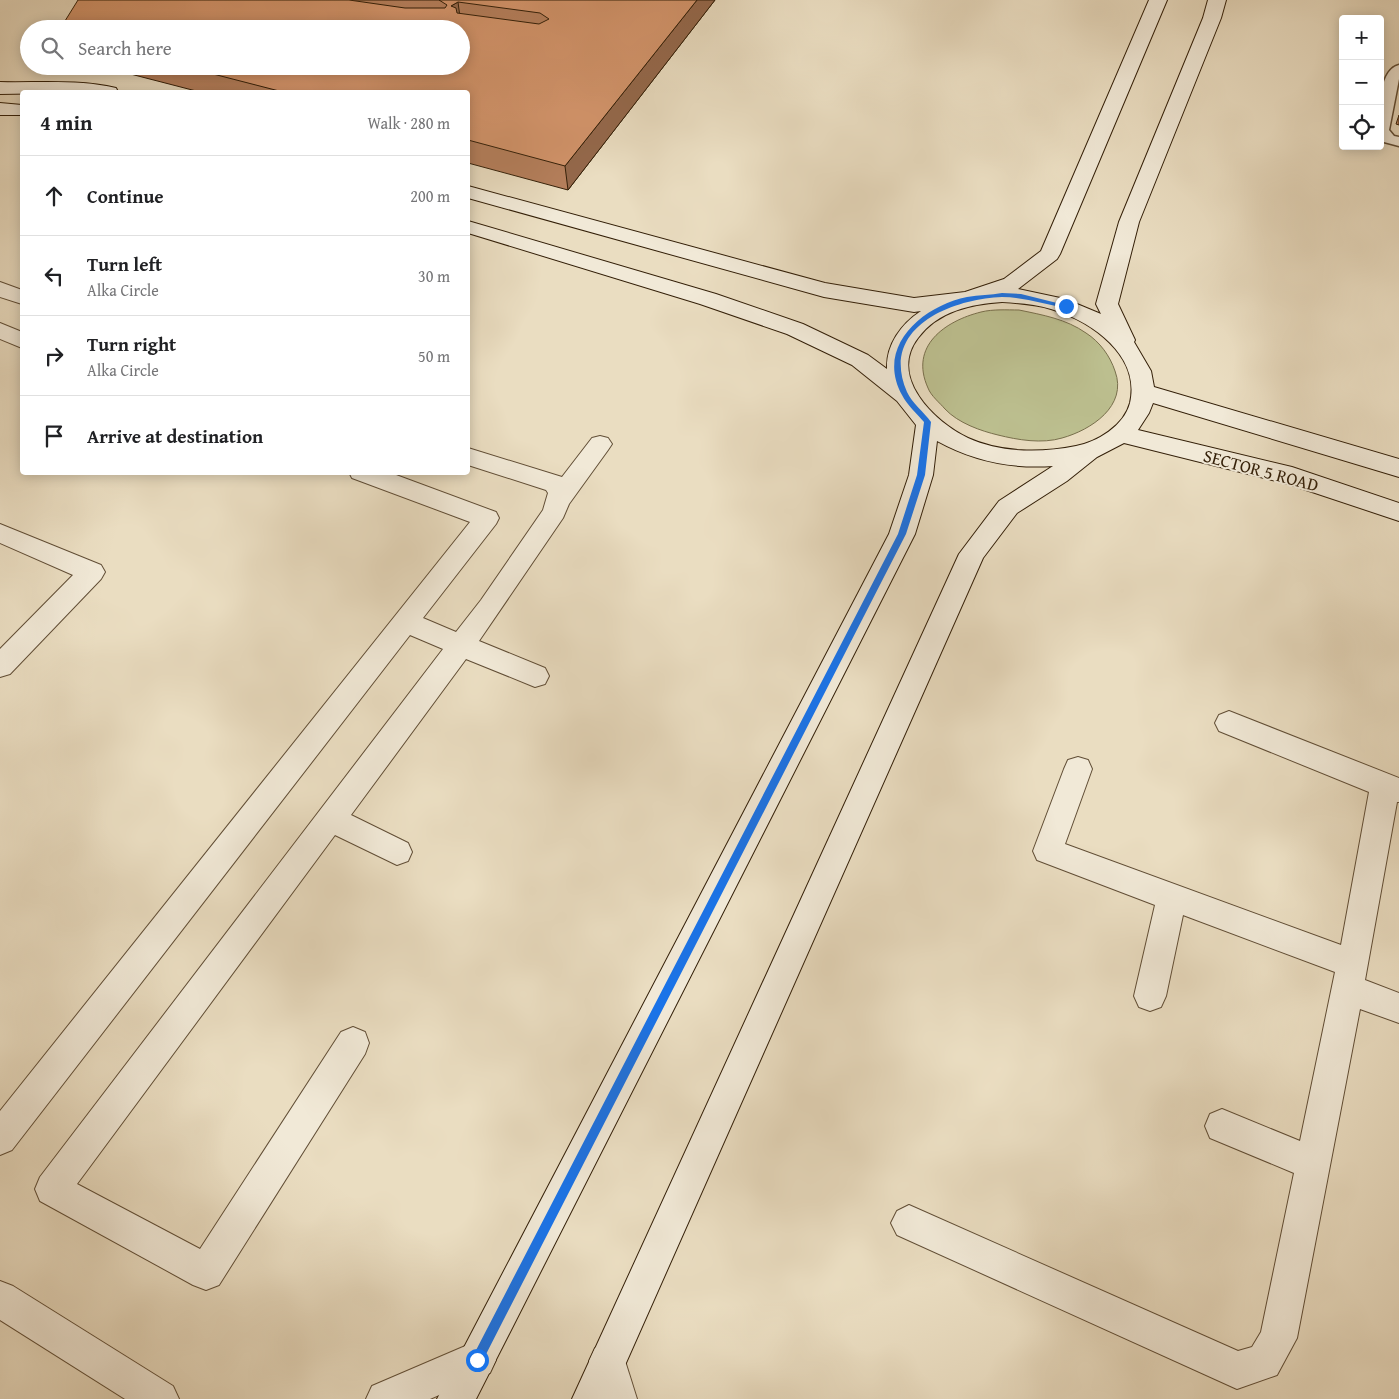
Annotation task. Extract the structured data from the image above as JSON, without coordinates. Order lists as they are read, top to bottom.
{
  "streets": {
    "street": ["SECTOR 5 ROAD"]
  },
  "page": {
    "map_buttons": ["+", "−"],
    "search": "Search here",
    "heading": ["4 min", "Walk · 280 m"],
    "list": [
      ["Continue", "200 m"],
      ["Turn left", "Alka Circle", "30 m"],
      ["Turn right", "Alka Circle", "50 m"],
      "Arrive at destination"
    ]
  }
}
